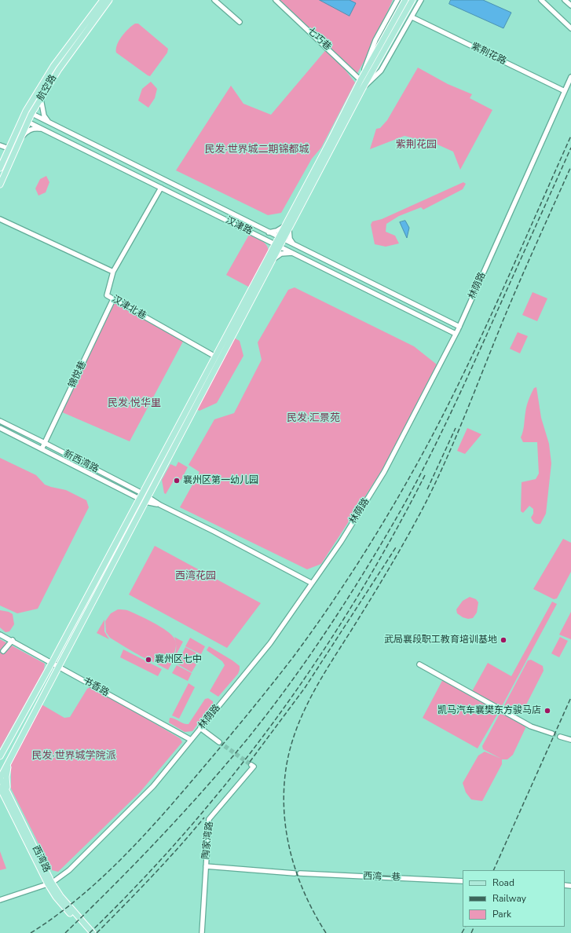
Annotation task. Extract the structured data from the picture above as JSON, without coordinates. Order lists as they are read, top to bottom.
{
  "streets": {
    "main road": ["航空路", "西湾路"],
    "street": [
      "七巧巷",
      "紫荆花路",
      "汉津路",
      "林荫路",
      "汉津北巷",
      "锦悦巷",
      "新西湾路",
      "书香路",
      "陶家湾路",
      "西湾一巷"
    ]
  },
  "crossings": [
    ["紫荆花路", "林荫路"],
    ["航空路", "汉津路"],
    ["汉津路", "林荫路"],
    ["林荫路", "新西湾路"],
    ["林荫路", "书香路"],
    ["林荫路", "西湾路"],
    ["汉津北巷", "锦悦巷"],
    ["锦悦巷", "新西湾路"]
  ],
  "districts": [
    "紫荆花园",
    "民发·世界城二期锦都城",
    "民发·悦华里",
    "民发·汇景苑",
    "西湾花园",
    "民发·世界城学院派"
  ],
  "places": [
    "襄州区第一幼儿园",
    "武局襄段职工教育培训基地",
    "襄州区七中",
    "凯马汽车襄樊东方骏马店"
  ],
  "legend": ["Road", "Railway", "Park"]
}
